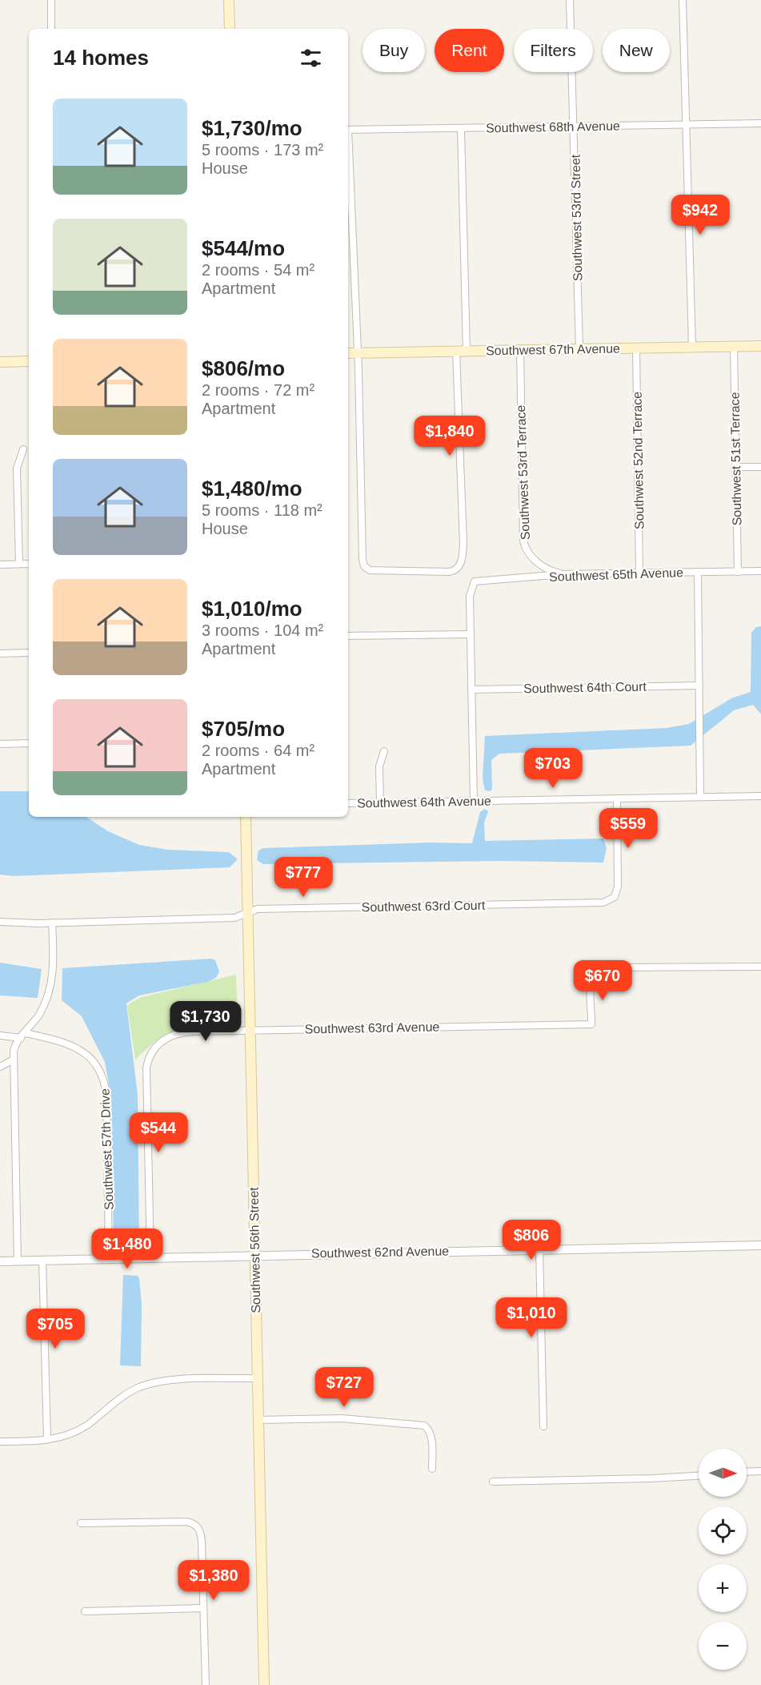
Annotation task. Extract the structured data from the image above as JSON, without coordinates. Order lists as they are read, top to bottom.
{
  "streets": {
    "main road": ["Southwest 67th Avenue", "Southwest 56th Street"],
    "street": [
      "Southwest 68th Avenue",
      "Southwest 53rd Street",
      "Southwest 51st Terrace",
      "Southwest 52nd Terrace",
      "Southwest 53rd Terrace",
      "Southwest 65th Avenue",
      "Southwest 64th Court",
      "Southwest 64th Avenue",
      "Southwest 63rd Court",
      "Southwest 63rd Avenue",
      "Southwest 57th Drive",
      "Southwest 62nd Avenue"
    ]
  },
  "crossings": [
    ["Southwest 68th Avenue", "Southwest 53rd Street"],
    ["Southwest 53rd Street", "Southwest 67th Avenue"],
    ["Southwest 67th Avenue", "Southwest 51st Terrace"],
    ["Southwest 67th Avenue", "Southwest 52nd Terrace"],
    ["Southwest 67th Avenue", "Southwest 53rd Terrace"],
    ["Southwest 51st Terrace", "Southwest 65th Avenue"],
    ["Southwest 52nd Terrace", "Southwest 65th Avenue"],
    ["Southwest 53rd Terrace", "Southwest 65th Avenue"],
    ["Southwest 64th Avenue", "Southwest 63rd Court"],
    ["Southwest 63rd Court", "Southwest 56th Street"],
    ["Southwest 63rd Avenue", "Southwest 56th Street"],
    ["Southwest 63rd Avenue", "Southwest 62nd Avenue"],
    ["Southwest 57th Drive", "Southwest 62nd Avenue"],
    ["Southwest 56th Street", "Southwest 62nd Avenue"]
  ],
  "north": "right",
  "page": {
    "chip": [
      "Buy",
      "Rent",
      "Filters",
      "New"
    ],
    "heading": "14 homes",
    "list": [
      {
        "name": "$1,730/mo",
        "note": "5 rooms · 173 m² · House"
      },
      {
        "name": "$544/mo",
        "note": "2 rooms · 54 m² · Apartment"
      },
      {
        "name": "$806/mo",
        "note": "2 rooms · 72 m² · Apartment"
      },
      {
        "name": "$1,480/mo",
        "note": "5 rooms · 118 m² · House"
      },
      {
        "name": "$1,010/mo",
        "note": "3 rooms · 104 m² · Apartment"
      },
      {
        "name": "$705/mo",
        "note": "2 rooms · 64 m² · Apartment"
      }
    ],
    "price": [
      "$942",
      "$1,840",
      "$703",
      "$559",
      "$777",
      "$670",
      "$1,730",
      "$544",
      "$806",
      "$1,480",
      "$1,010",
      "$705",
      "$727",
      "$1,380"
    ],
    "map_buttons": ["+", "−"]
  }
}
